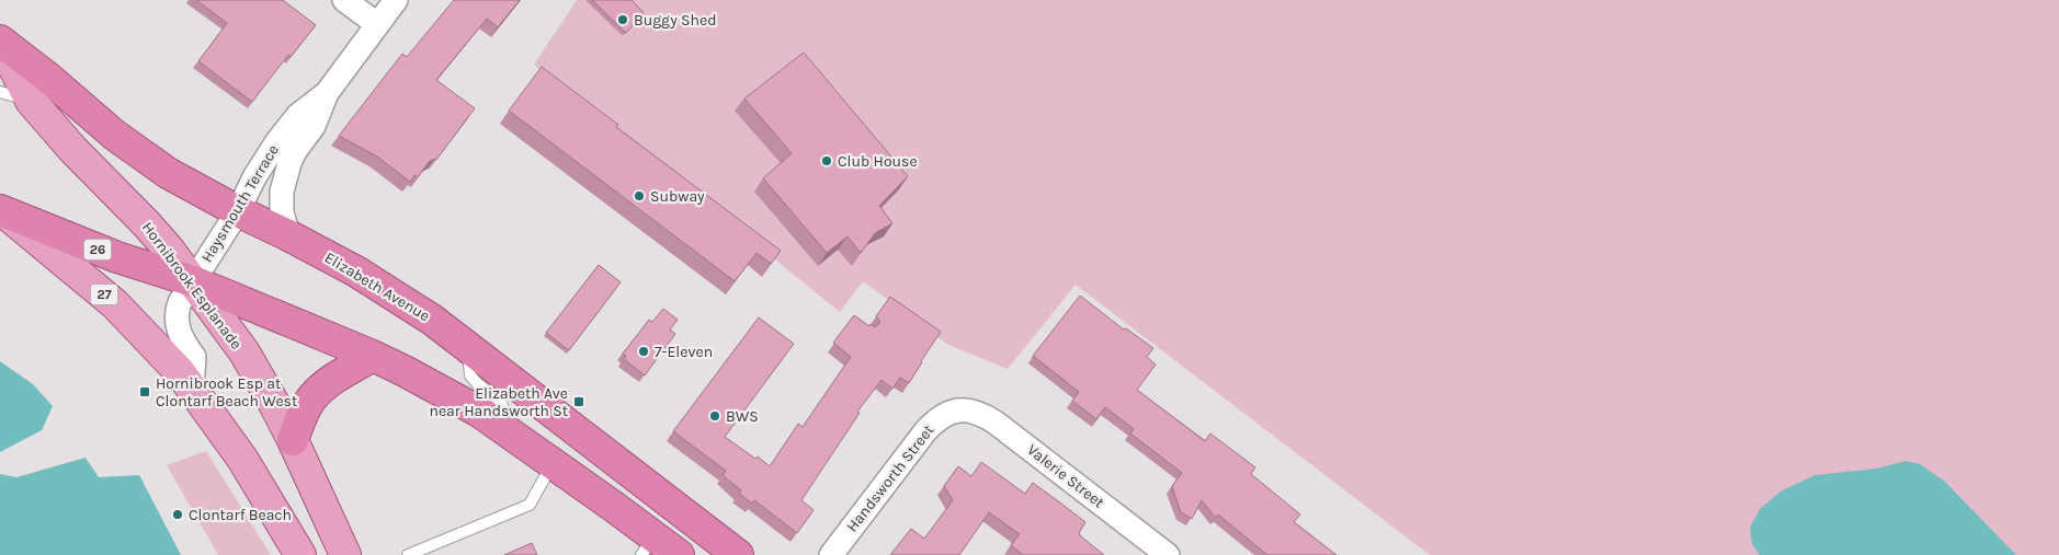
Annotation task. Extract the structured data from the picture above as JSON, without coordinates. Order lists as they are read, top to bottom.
{
  "streets": {
    "highway": ["26", "Elizabeth Avenue"],
    "main road": ["Hornibrook Esplanade", "27"],
    "street": ["Haysmouth Terrace", "Valerie Street", "Handsworth Street"]
  },
  "crossings": [
    ["Haysmouth Terrace", "26"],
    ["Haysmouth Terrace", "Hornibrook Esplanade"],
    ["Haysmouth Terrace", "Elizabeth Avenue"],
    ["Haysmouth Terrace", "27"],
    ["26", "Hornibrook Esplanade"],
    ["26", "27"],
    ["Hornibrook Esplanade", "Elizabeth Avenue"],
    ["Valerie Street", "Handsworth Street"]
  ],
  "places": {
    "other": [
      "Buggy Shed",
      "Club House",
      "Subway",
      "7-Eleven",
      "BWS",
      "Clontarf Beach"
    ],
    "transit": ["Hornibrook Esp at Clontarf Beach West", "Elizabeth Ave near Handsworth St"]
  }
}
